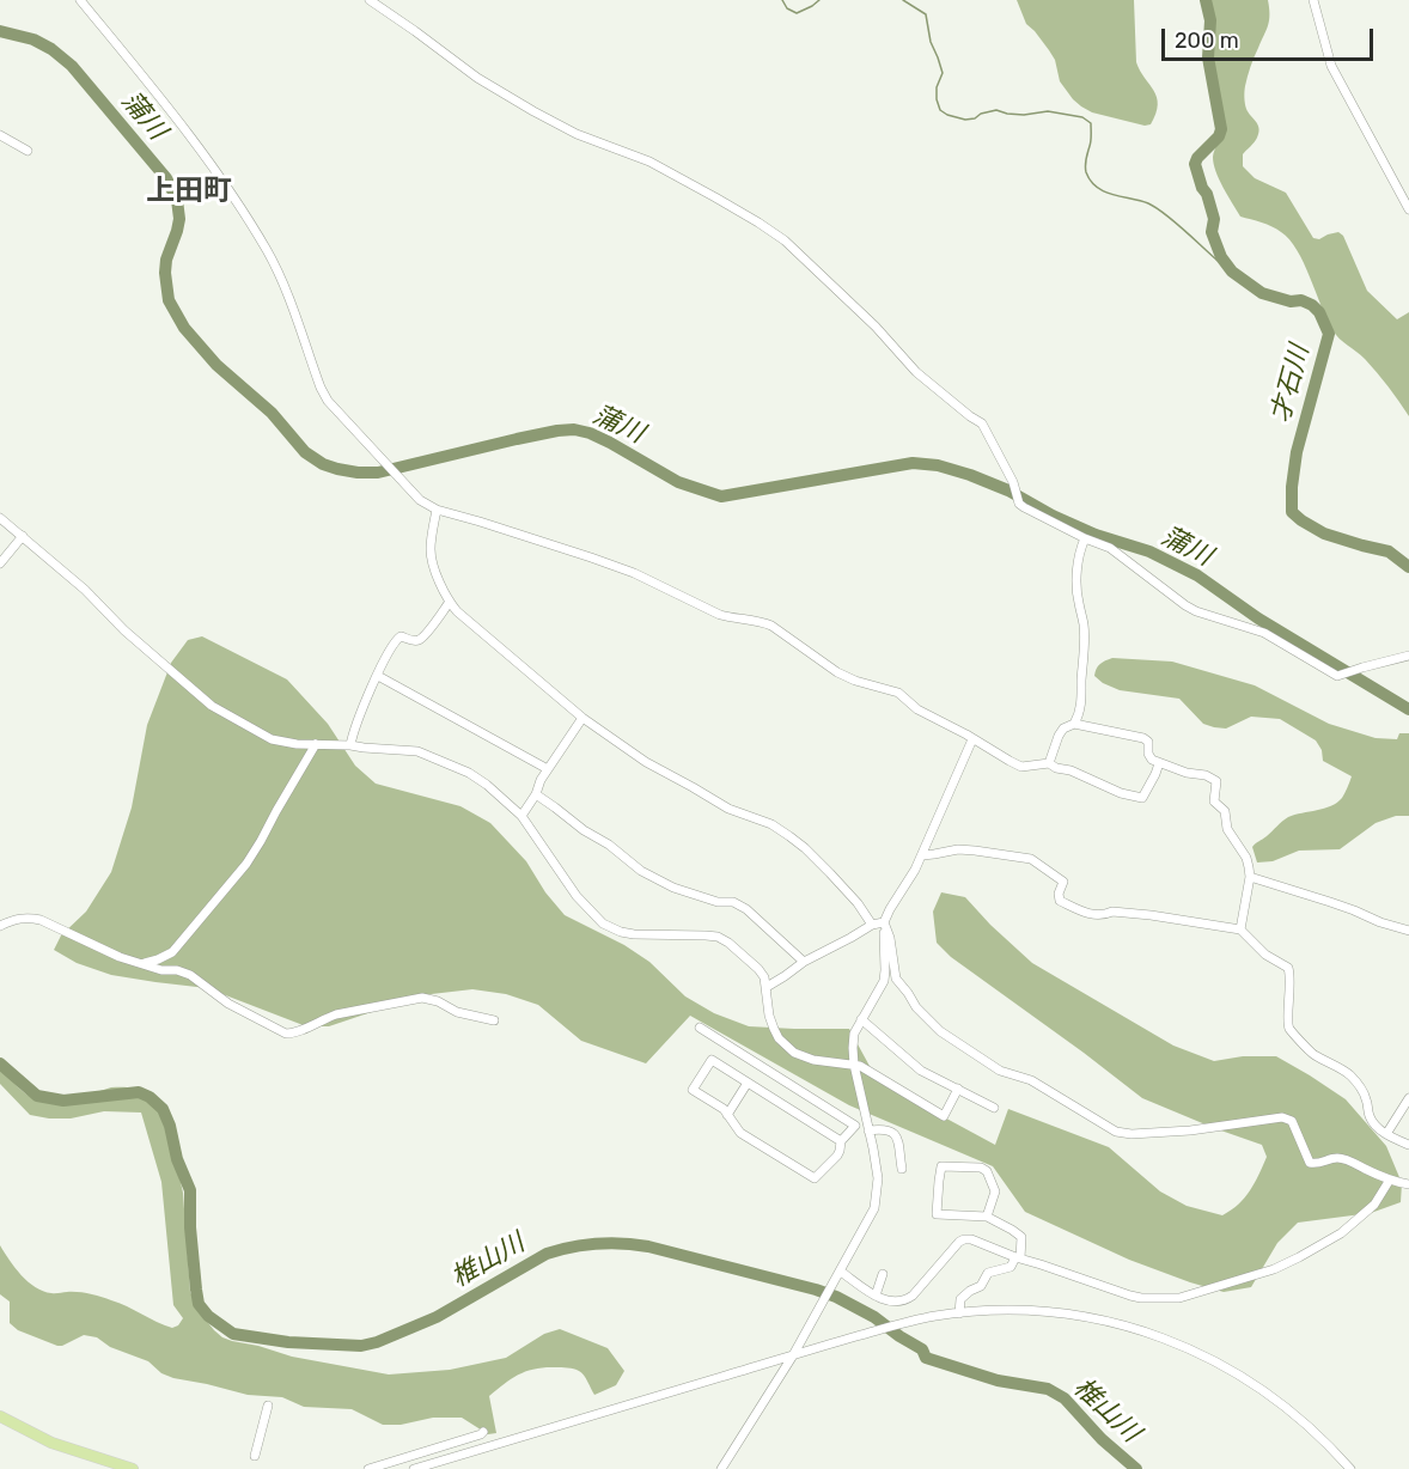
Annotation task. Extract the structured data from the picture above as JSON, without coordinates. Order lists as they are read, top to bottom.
{
  "districts": ["上田町"],
  "water": ["蒲川", "才石川", "椎山川"],
  "scale_bar": "200 m"
}
